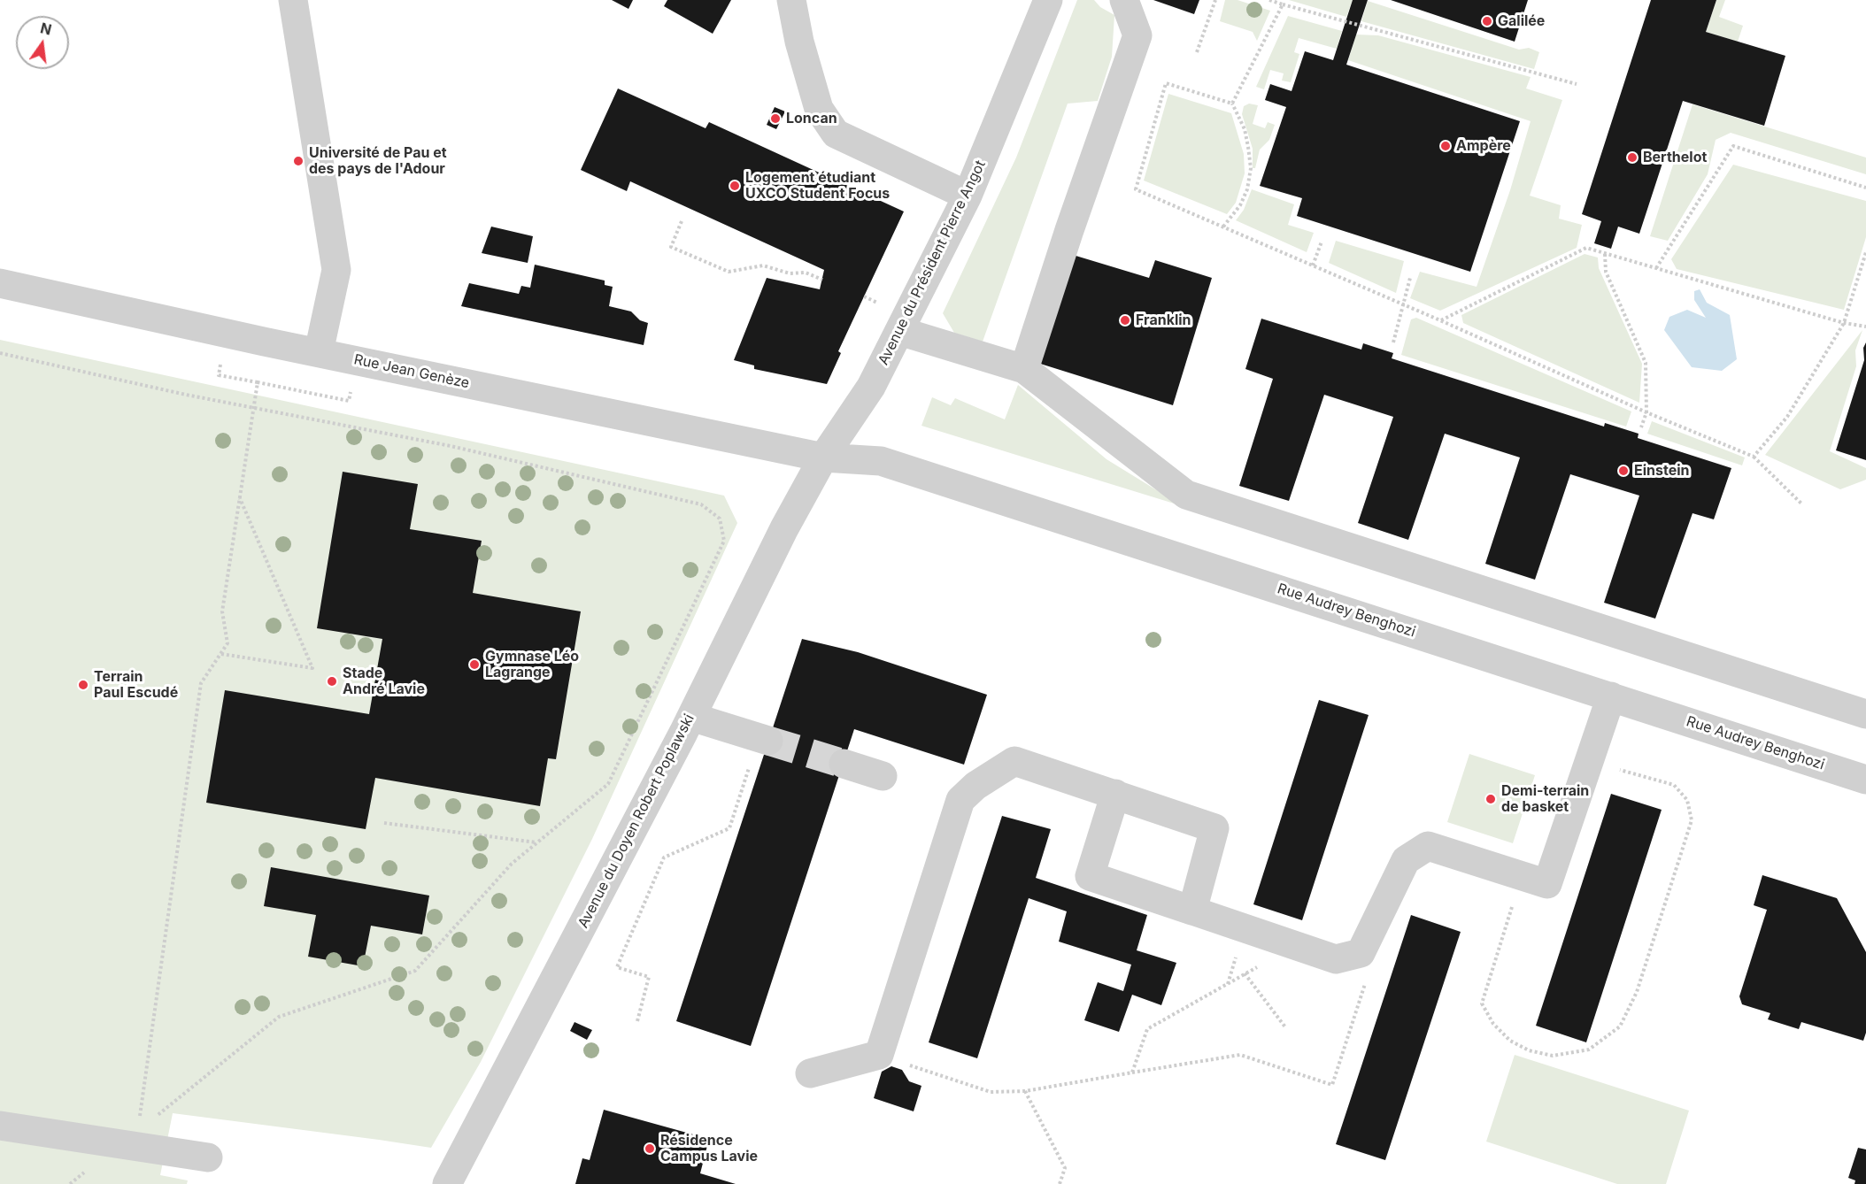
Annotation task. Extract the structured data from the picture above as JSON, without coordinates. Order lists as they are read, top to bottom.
{
  "streets": {
    "street": [
      "Avenue du Président Pierre Angot",
      "Rue Jean Genèze",
      "Rue Audrey Benghozi",
      "Avenue du Doyen Robert Poplawski"
    ]
  },
  "crossings": [
    ["Avenue du Président Pierre Angot", "Rue Jean Genèze"],
    ["Avenue du Président Pierre Angot", "Rue Audrey Benghozi"],
    ["Avenue du Président Pierre Angot", "Avenue du Doyen Robert Poplawski"],
    ["Rue Jean Genèze", "Rue Audrey Benghozi"],
    ["Rue Jean Genèze", "Avenue du Doyen Robert Poplawski"],
    ["Rue Audrey Benghozi", "Avenue du Doyen Robert Poplawski"]
  ],
  "places": [
    "Galilée",
    "Loncan",
    "Ampère",
    "Berthelot",
    "Université de Pau et des pays de l'Adour",
    "Logement étudiant UXCO Student Focus",
    "Franklin",
    "Einstein",
    "Gymnase Léo Lagrange",
    "Stade André Lavie",
    "Terrain Paul Escudé",
    "Demi-terrain de basket",
    "Résidence Campus Lavie"
  ],
  "north": "top"
}
